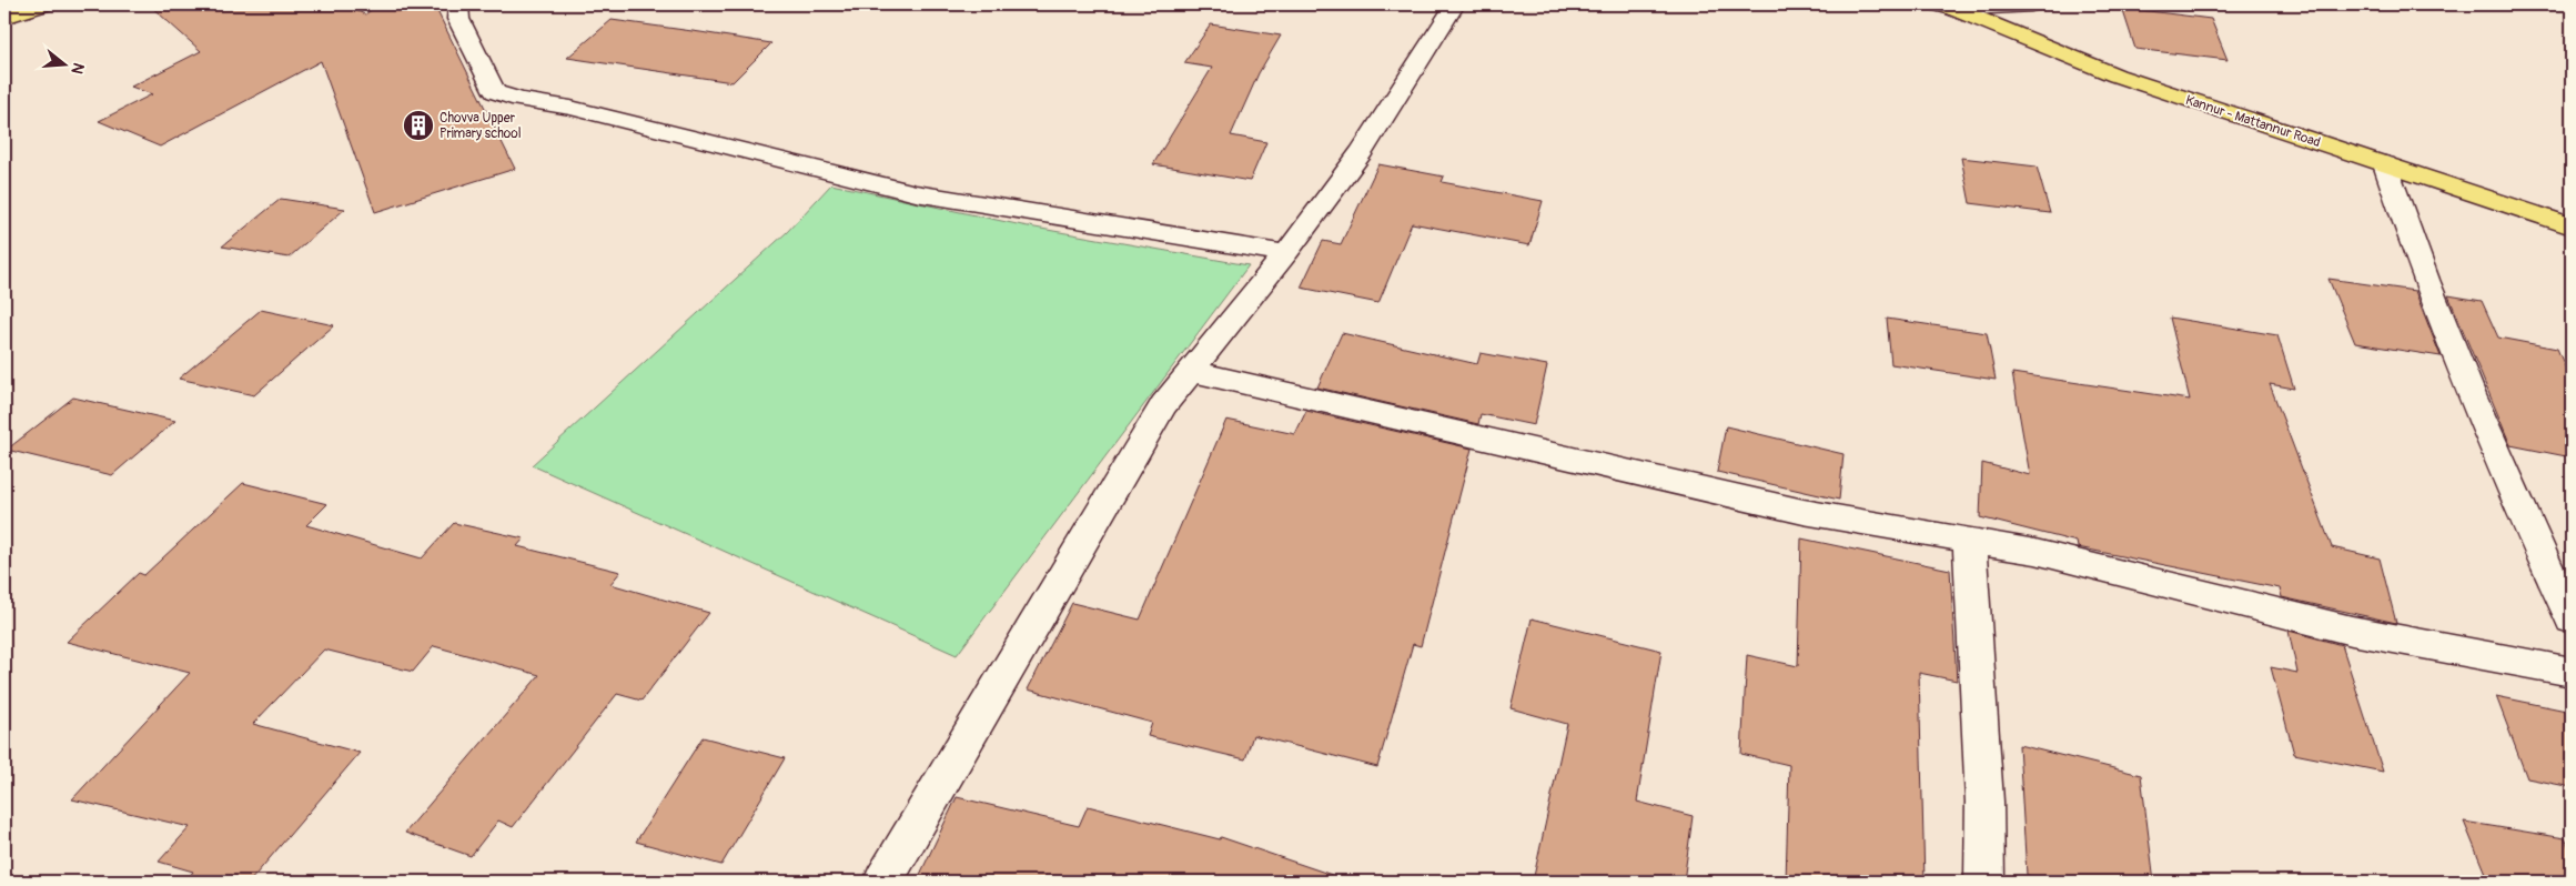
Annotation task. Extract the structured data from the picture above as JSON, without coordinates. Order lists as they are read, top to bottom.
{
  "streets": {
    "main road": ["Kannur - Mattannur Road"]
  },
  "places": {
    "building": ["Chovva Upper Primary school"]
  },
  "north": "right"
}
